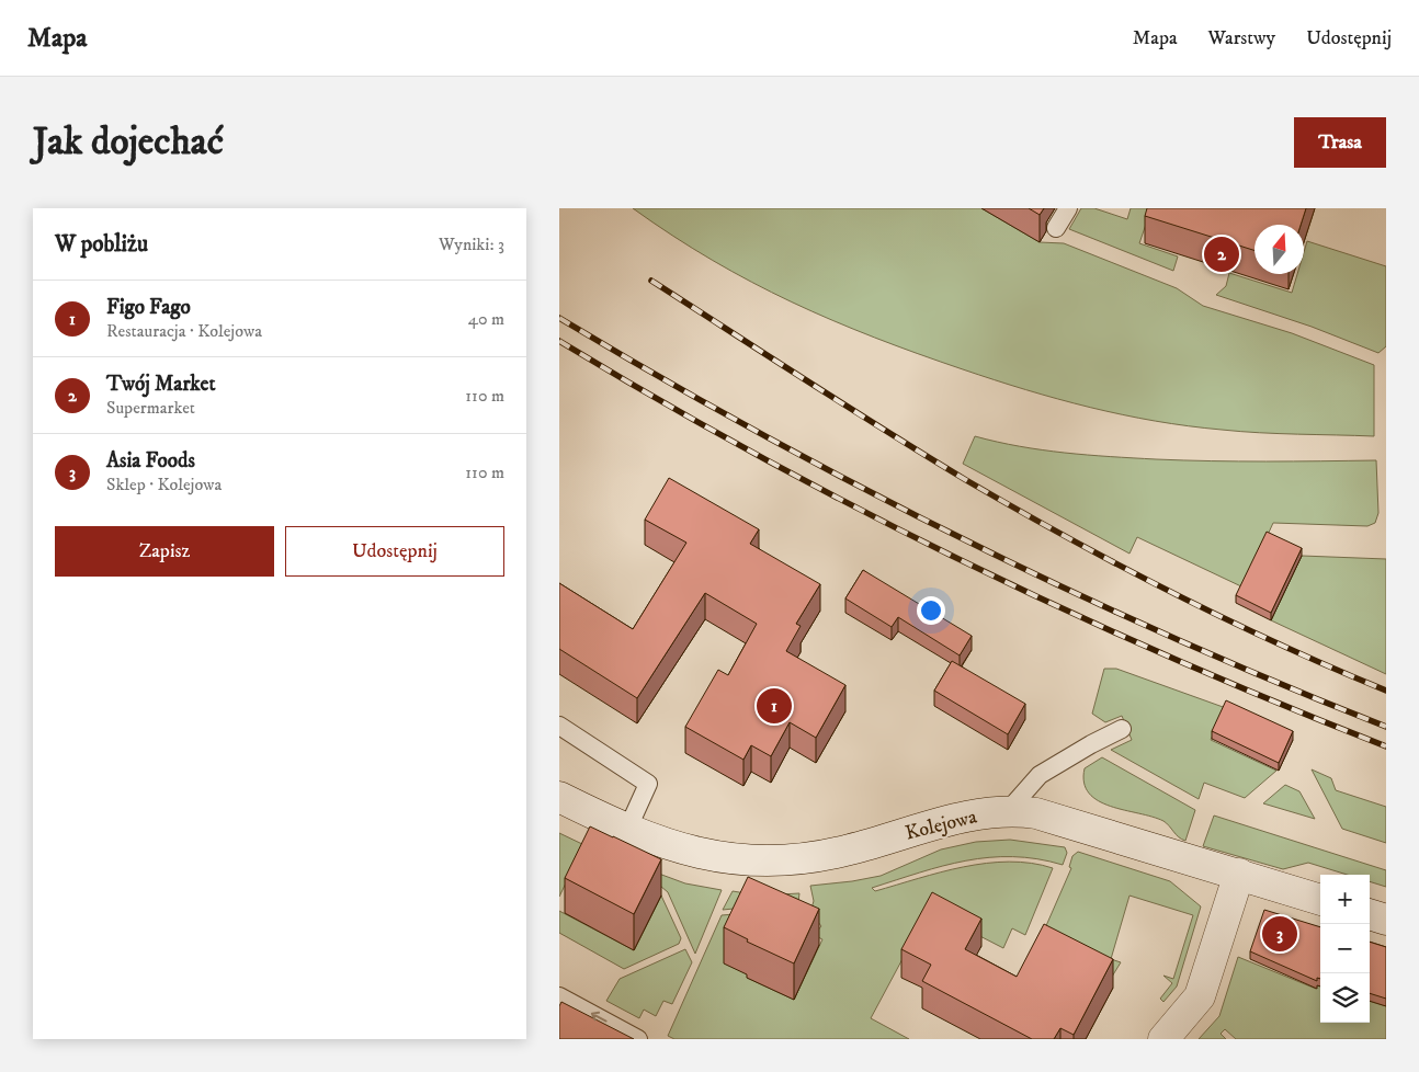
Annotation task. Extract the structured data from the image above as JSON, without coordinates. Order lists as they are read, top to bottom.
{
  "streets": {
    "street": ["Kolejowa"]
  },
  "north": "top",
  "page": {
    "header": "Mapa",
    "nav": ["Mapa", "Warstwy", "Udostępnij"],
    "buttons": [
      "Trasa",
      ["Zapisz", "Udostępnij"]
    ],
    "title": "Jak dojechać",
    "heading": ["W pobliżu", "Wyniki: 3"],
    "pins": ["2", "1", "3"],
    "list": [
      {
        "mark": "1",
        "name": "Figo Fago",
        "note": "Restauracja · Kolejowa",
        "value": "40 m"
      },
      {
        "mark": "2",
        "name": "Twój Market",
        "note": "Supermarket",
        "value": "110 m"
      },
      {
        "mark": "3",
        "name": "Asia Foods",
        "note": "Sklep · Kolejowa",
        "value": "110 m"
      }
    ],
    "map_buttons": ["+", "−"]
  }
}
